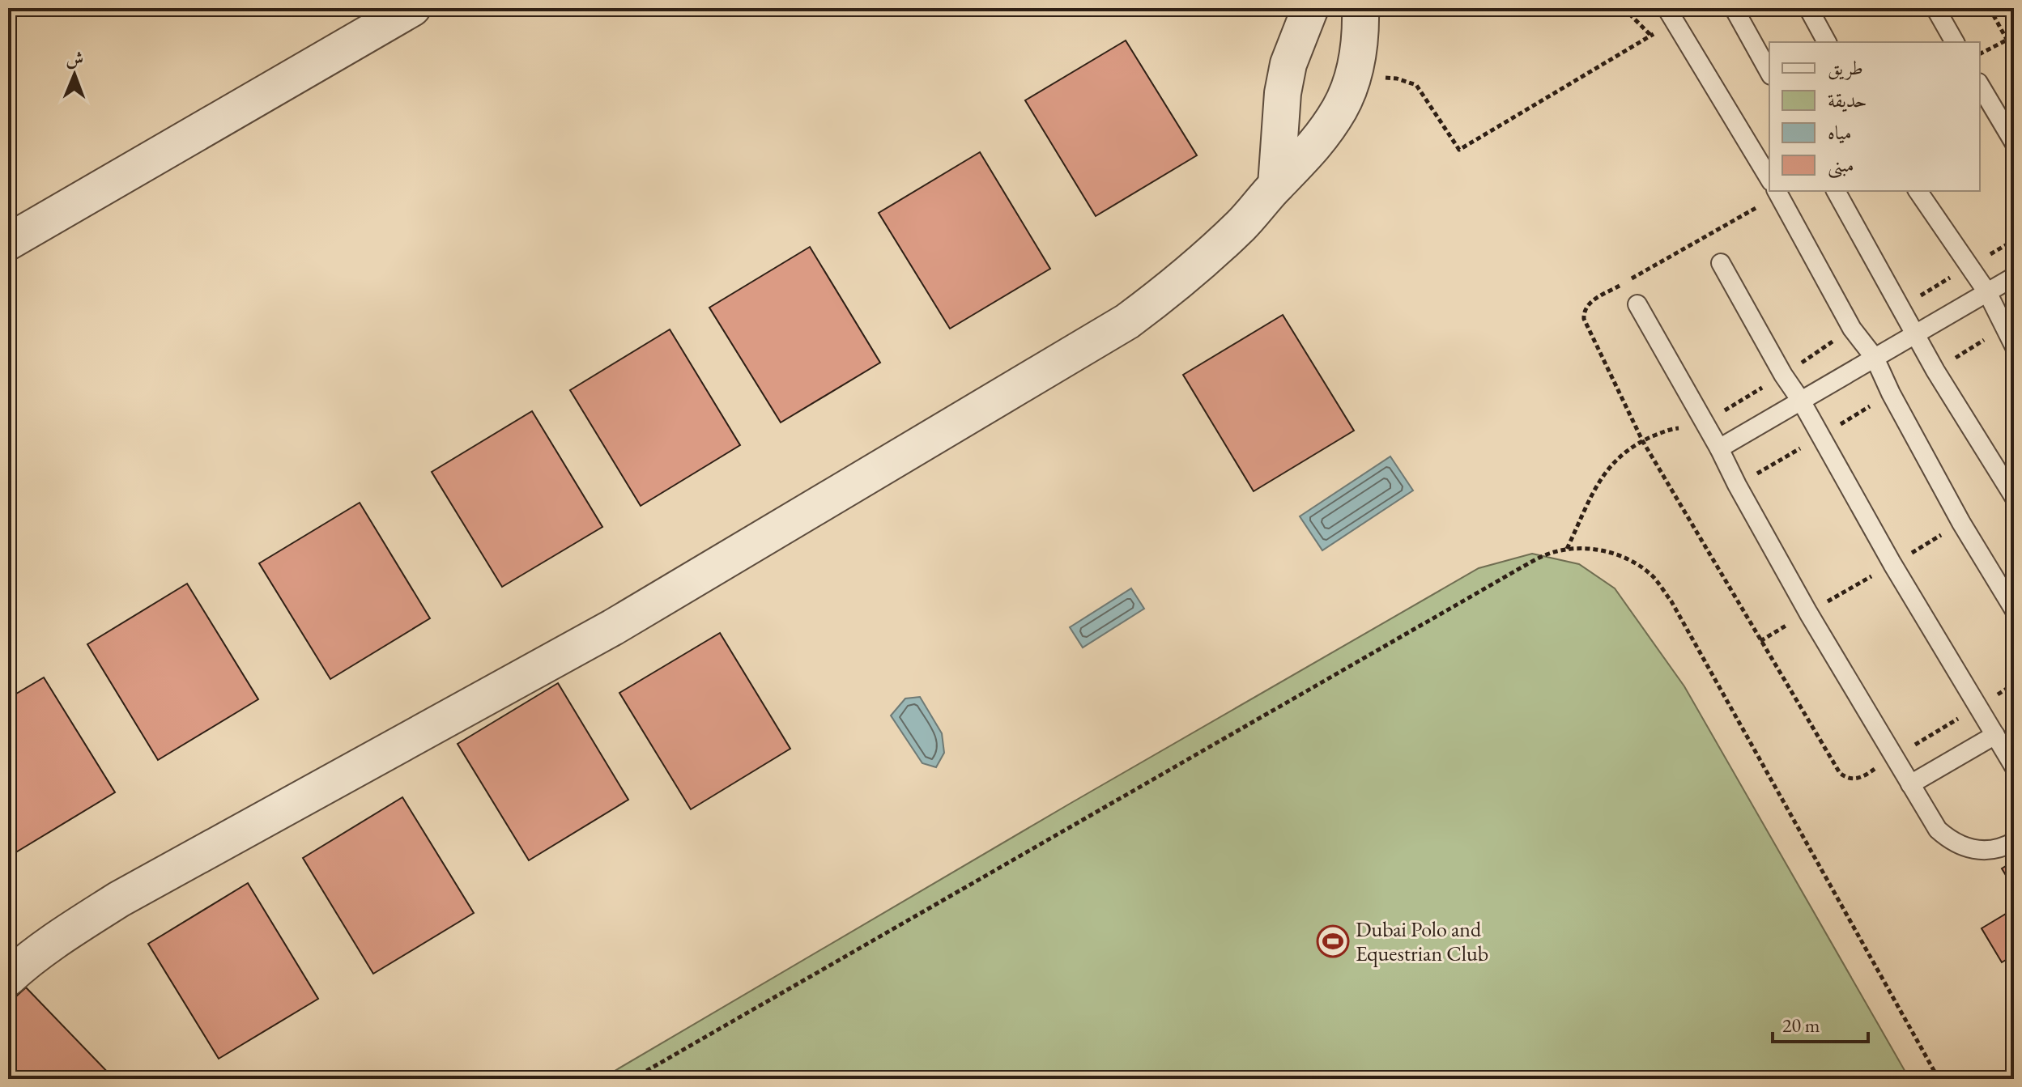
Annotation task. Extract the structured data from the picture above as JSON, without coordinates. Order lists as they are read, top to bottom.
{
  "places": {
    "sports": ["Dubai Polo and Equestrian Club"]
  },
  "legend": [
    "طريق",
    "حديقة",
    "مياه",
    "مبنى"
  ],
  "scale_bar": "20 m",
  "north": "top"
}
